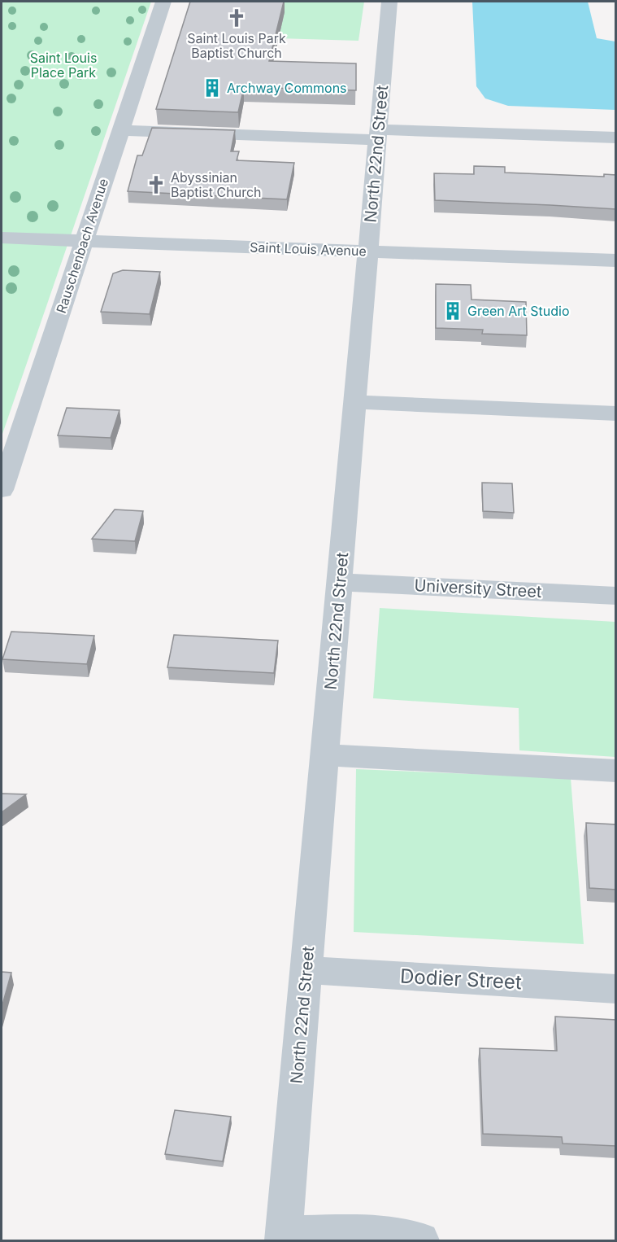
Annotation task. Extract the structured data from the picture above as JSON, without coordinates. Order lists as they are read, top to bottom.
{
  "streets": {
    "street": [
      "North 22nd Street",
      "Rauschenbach Avenue",
      "Saint Louis Avenue",
      "University Street",
      "Dodier Street"
    ]
  },
  "crossings": [
    ["North 22nd Street", "Saint Louis Avenue"],
    ["North 22nd Street", "University Street"],
    ["North 22nd Street", "Dodier Street"],
    ["Rauschenbach Avenue", "Saint Louis Avenue"]
  ],
  "parks": ["Saint Louis Place Park"],
  "places": {
    "church": ["Saint Louis Park Baptist Church", "Abyssinian Baptist Church"],
    "building": ["Archway Commons", "Green Art Studio"]
  }
}
